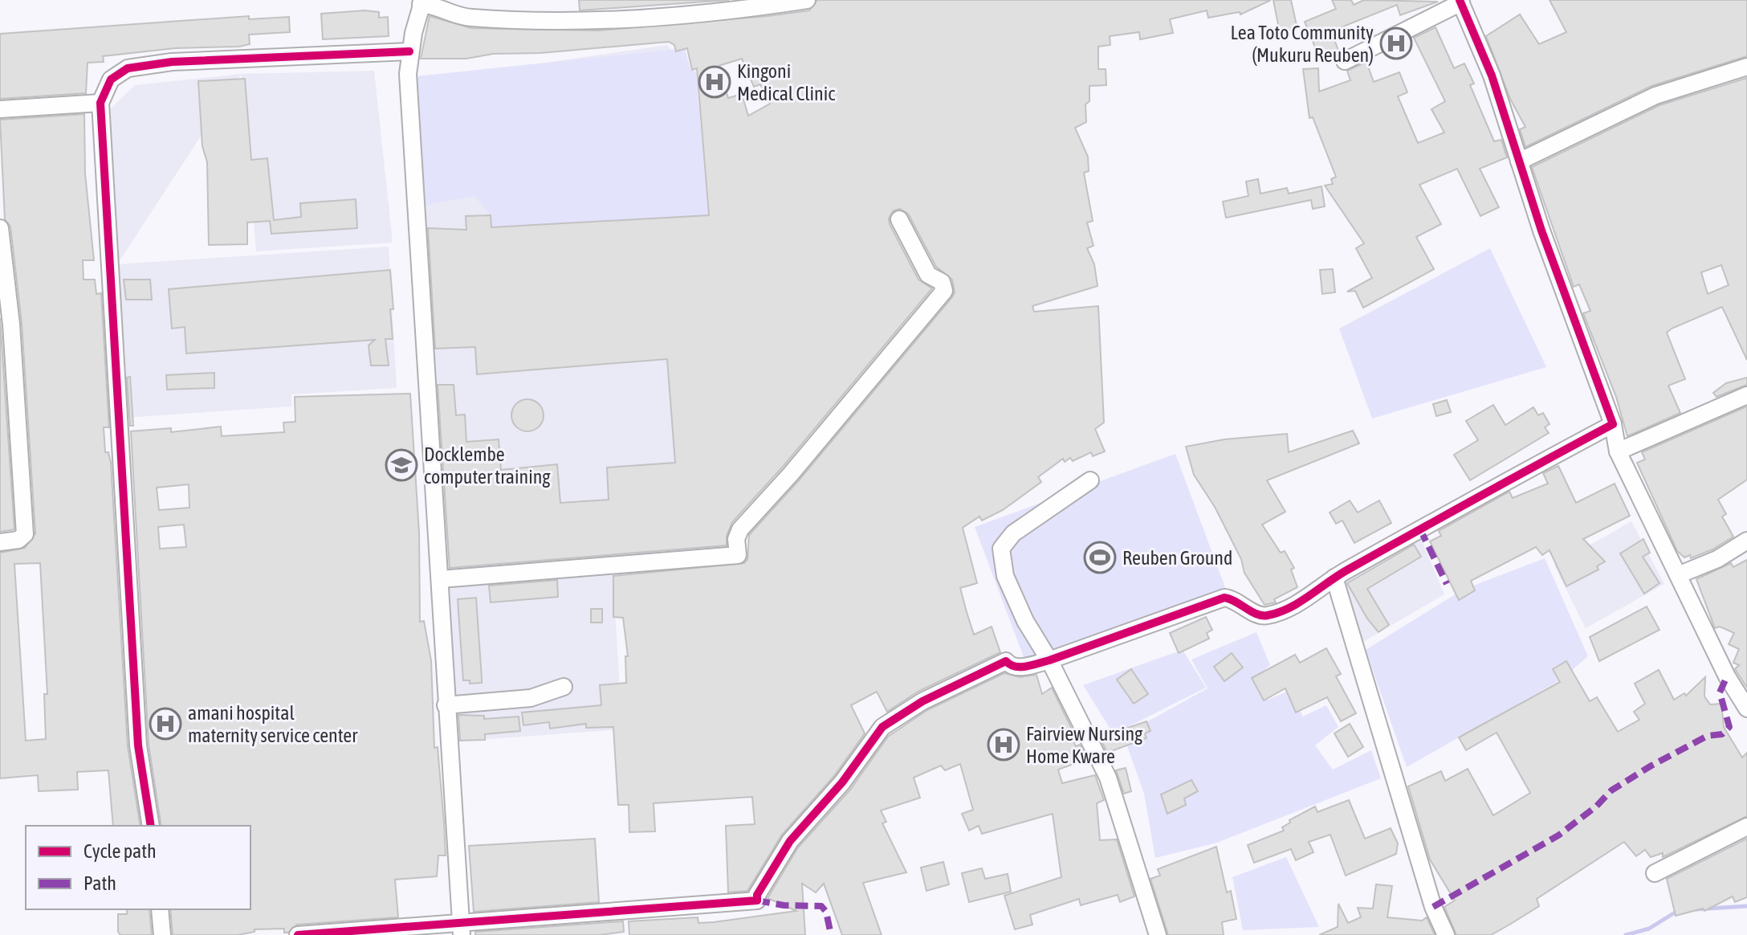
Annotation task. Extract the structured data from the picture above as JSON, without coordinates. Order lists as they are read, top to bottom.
{
  "places": {
    "hospital": [
      "Lea Toto Community (Mukuru Reuben)",
      "Kingoni Medical Clinic",
      "amani hospital maternity service center",
      "Fairview Nursing Home Kware"
    ],
    "school or university": ["Docklembe computer training"],
    "sports": ["Reuben Ground"]
  },
  "legend": ["Cycle path", "Path"]
}
